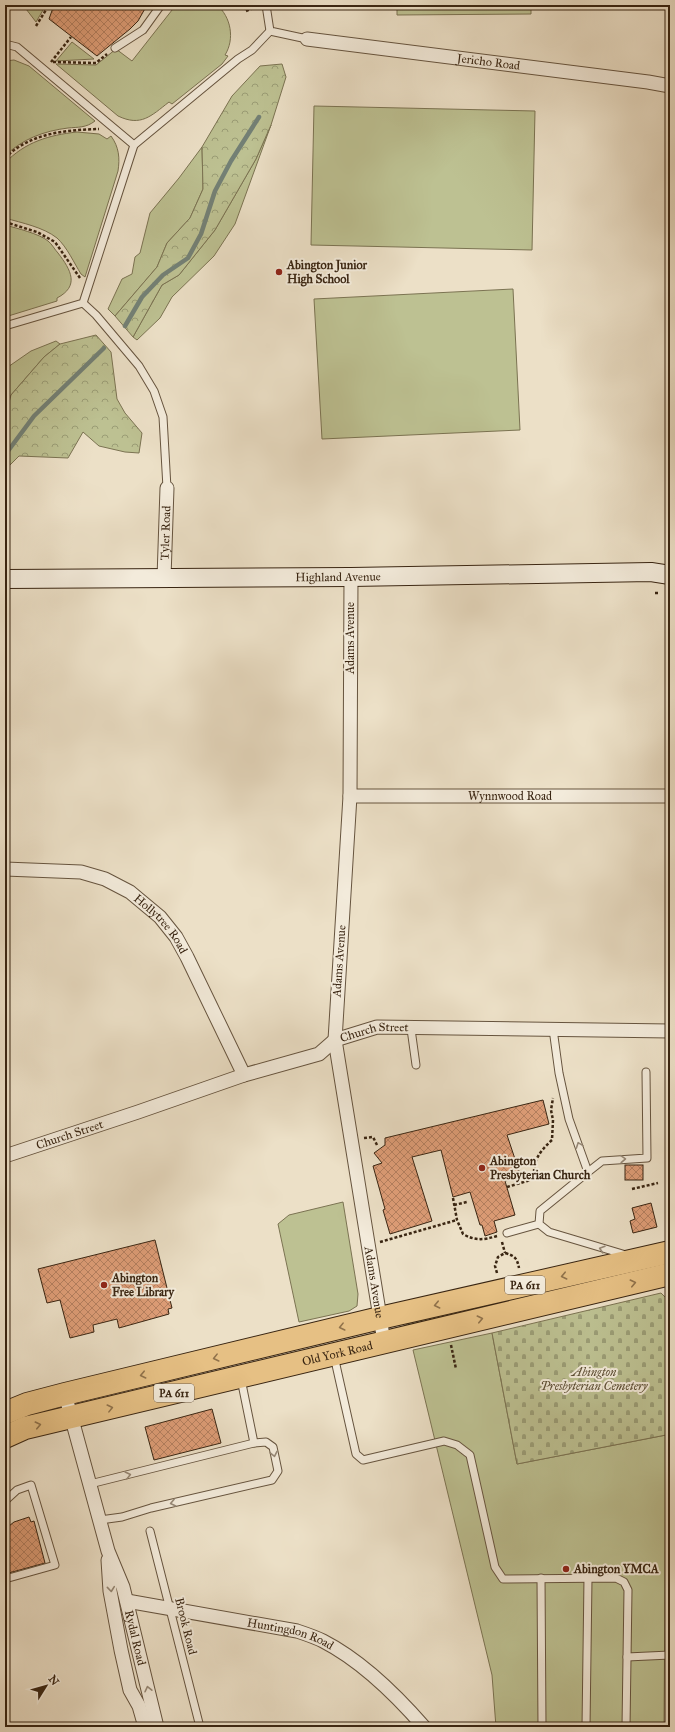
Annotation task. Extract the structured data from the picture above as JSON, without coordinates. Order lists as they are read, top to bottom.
{
  "streets": {
    "highway": ["PA 611", "Old York Road"],
    "street": [
      "Jericho Road",
      "Tyler Road",
      "Highland Avenue",
      "Adams Avenue",
      "Wynnwood Road",
      "Hollytree Road",
      "Church Street",
      "Huntingdon Road",
      "Rydal Road"
    ],
    "lane": ["Brook Road"]
  },
  "crossings": [
    ["Tyler Road", "Highland Avenue"],
    ["Highland Avenue", "Adams Avenue"],
    ["Adams Avenue", "Wynnwood Road"],
    ["Adams Avenue", "Church Street"],
    ["Adams Avenue", "Old York Road"],
    ["Hollytree Road", "Church Street"],
    ["Old York Road", "Rydal Road"],
    ["Brook Road", "Huntingdon Road"],
    ["Huntingdon Road", "Rydal Road"]
  ],
  "parks": ["Abington Presbyterian Cemetery"],
  "places": [
    "Abington Junior High School",
    "Abington Presbyterian Church",
    "Abington Free Library",
    "Abington YMCA"
  ],
  "north": "top right"
}
